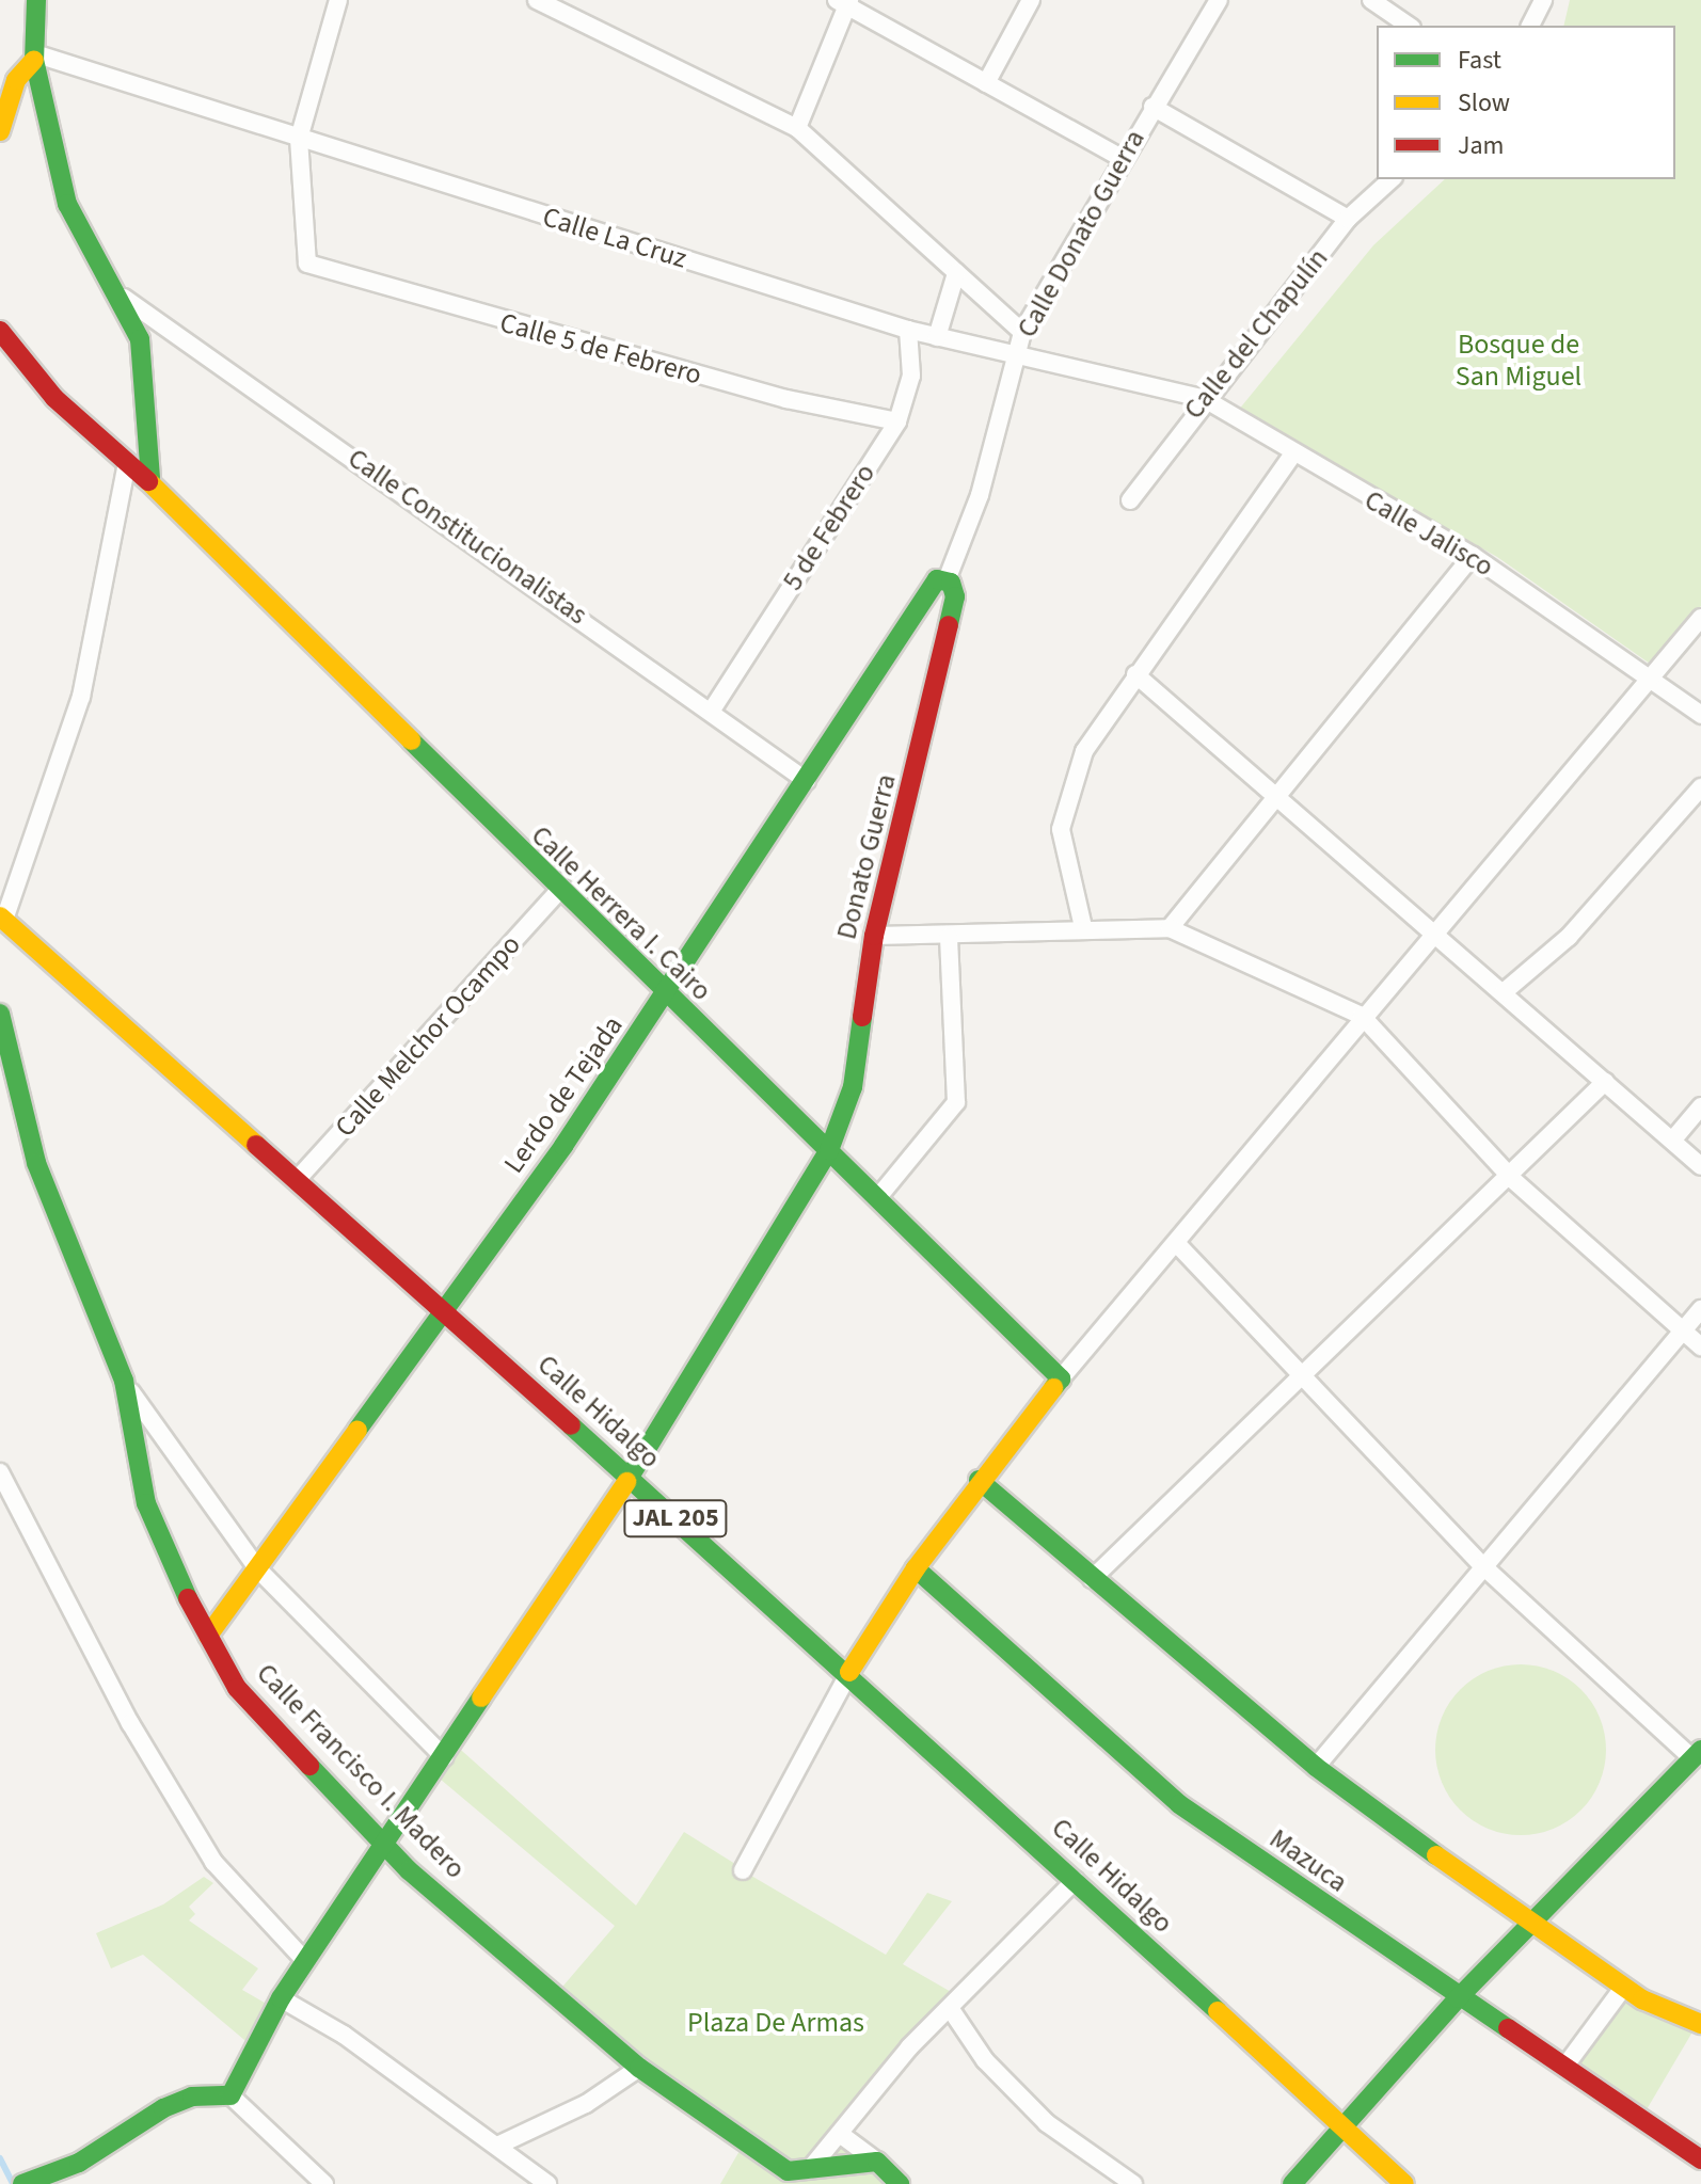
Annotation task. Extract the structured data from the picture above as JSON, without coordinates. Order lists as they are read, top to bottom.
{
  "streets": {
    "main road": [
      "Donato Guerra",
      "Calle Herrera I. Cairo",
      "Lerdo de Tejada",
      "Calle Hidalgo",
      "JAL 205",
      "Calle Francisco I. Madero",
      "Mazuca"
    ],
    "street": [
      "Calle Donato Guerra",
      "Calle La Cruz",
      "Calle del Chapulín",
      "Calle 5 de Febrero",
      "5 de Febrero",
      "Calle Jalisco",
      "Calle Constitucionalistas",
      "Calle Melchor Ocampo"
    ]
  },
  "crossings": [
    ["Calle Donato Guerra", "Calle La Cruz"],
    ["Calle Donato Guerra", "Donato Guerra"],
    ["Calle Donato Guerra", "Lerdo de Tejada"],
    ["Calle La Cruz", "Calle del Chapulín"],
    ["Calle La Cruz", "Calle 5 de Febrero"],
    ["Calle La Cruz", "5 de Febrero"],
    ["Calle La Cruz", "Calle Jalisco"],
    ["Calle del Chapulín", "Calle Jalisco"],
    ["Calle 5 de Febrero", "5 de Febrero"],
    ["5 de Febrero", "Calle Constitucionalistas"],
    ["Calle Constitucionalistas", "Lerdo de Tejada"],
    ["Donato Guerra", "Calle Herrera I. Cairo"],
    ["Donato Guerra", "Lerdo de Tejada"],
    ["Donato Guerra", "Calle Hidalgo"],
    ["Donato Guerra", "Calle Francisco I. Madero"],
    ["Calle Herrera I. Cairo", "Calle Melchor Ocampo"],
    ["Calle Herrera I. Cairo", "Lerdo de Tejada"],
    ["Calle Melchor Ocampo", "Calle Hidalgo"],
    ["Lerdo de Tejada", "Calle Hidalgo"],
    ["Lerdo de Tejada", "Calle Francisco I. Madero"],
    ["Calle Hidalgo", "JAL 205"]
  ],
  "parks": ["Bosque de San Miguel", "Plaza De Armas"],
  "legend": ["Fast", "Slow", "Jam"]
}
